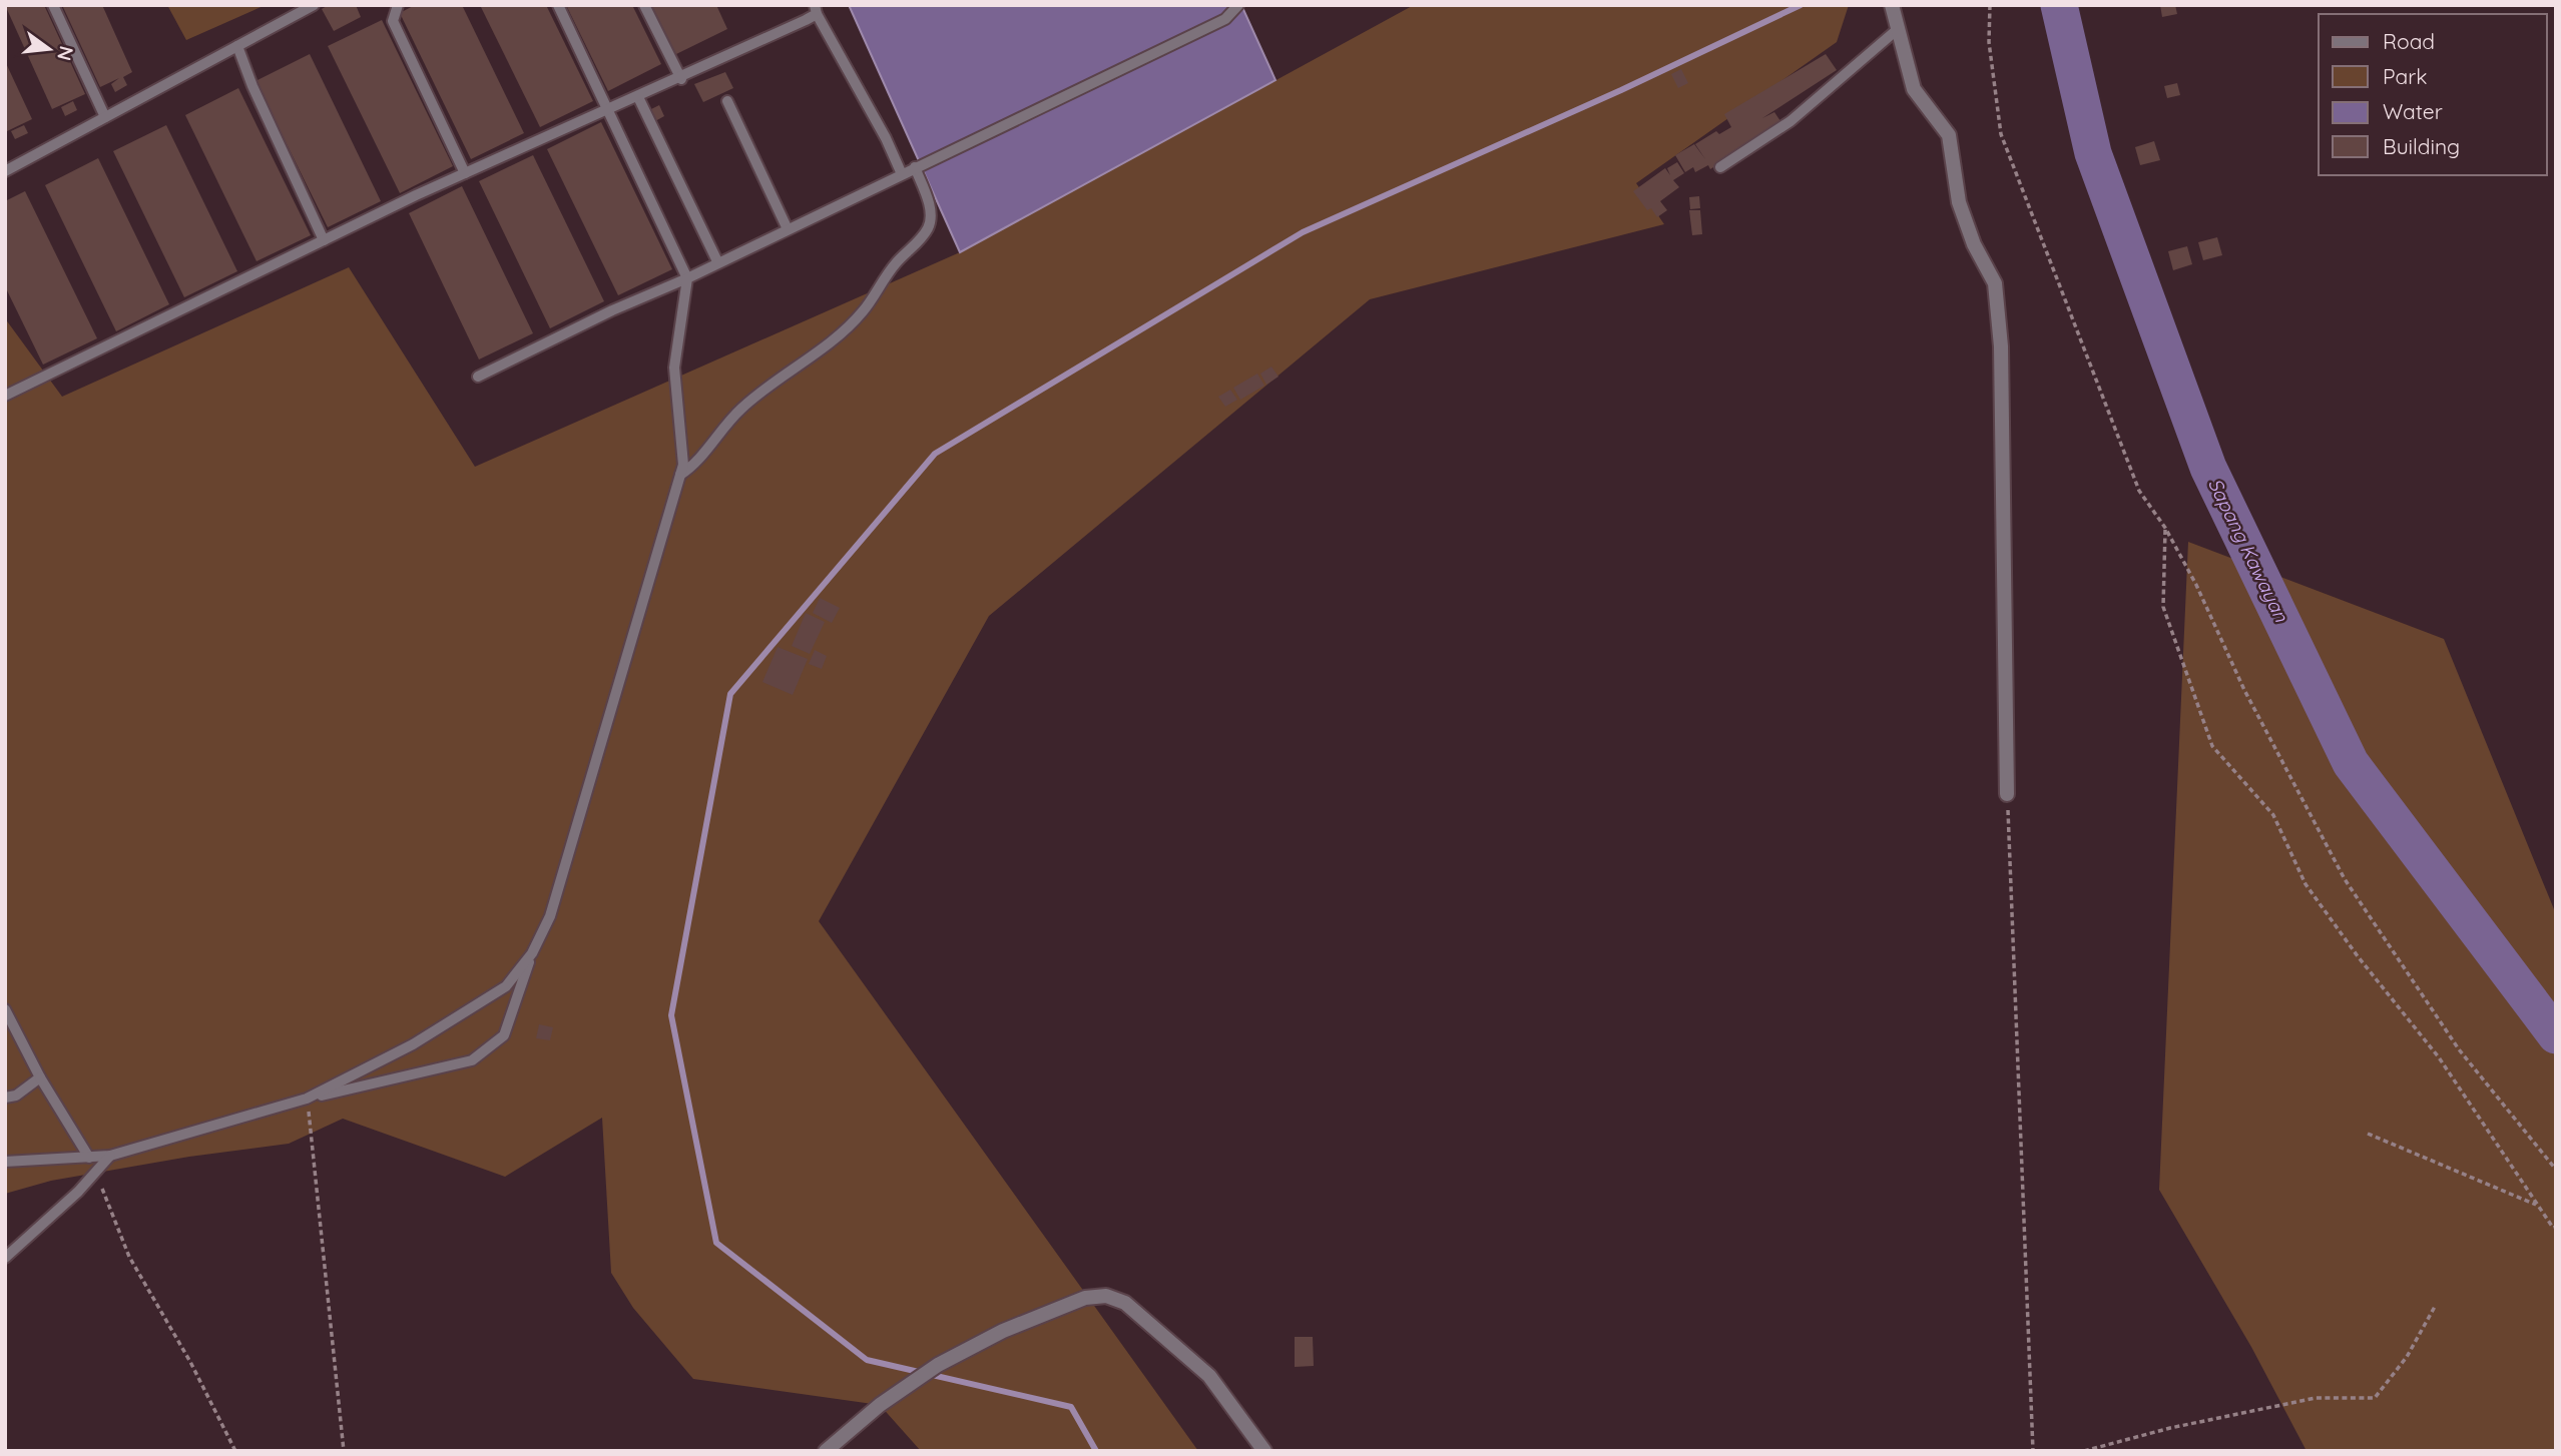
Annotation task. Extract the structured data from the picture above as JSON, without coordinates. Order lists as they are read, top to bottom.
{
  "water": ["Sapang Kawayan"],
  "legend": [
    "Road",
    "Park",
    "Water",
    "Building"
  ],
  "north": "right"
}
